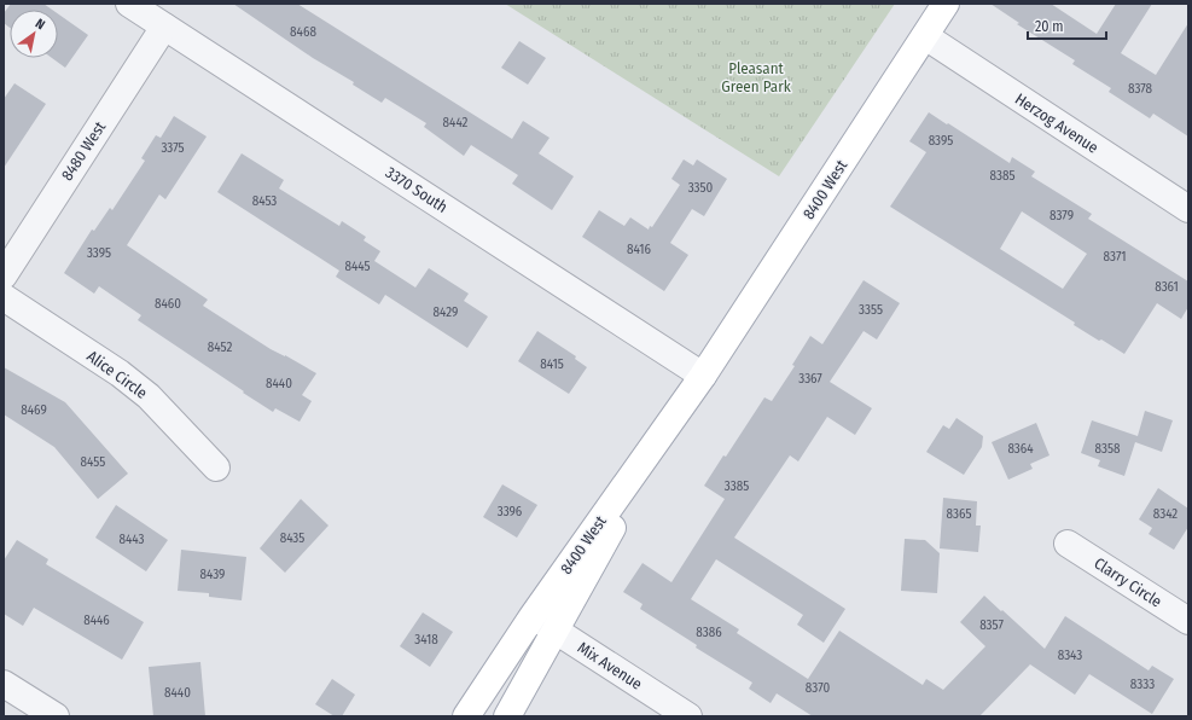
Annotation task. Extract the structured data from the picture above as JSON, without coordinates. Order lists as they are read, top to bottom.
{
  "streets": {
    "main road": ["8400 West"],
    "street": [
      "Herzog Avenue",
      "8480 West",
      "3370 South",
      "Alice Circle",
      "Clarry Circle",
      "Mix Avenue"
    ]
  },
  "crossings": [
    ["Herzog Avenue", "8400 West"],
    ["8480 West", "3370 South"],
    ["3370 South", "8400 West"],
    ["8400 West", "Mix Avenue"]
  ],
  "parks": ["Pleasant Green Park"],
  "house_numbers": [
    "8468",
    "8378",
    "8442",
    "8395",
    "3375",
    "8385",
    "3350",
    "8453",
    "8379",
    "8416",
    "3395",
    "8371",
    "8445",
    "8361",
    "8460",
    "3355",
    "8429",
    "8452",
    "8415",
    "3367",
    "8440",
    "8469",
    "8364",
    "8358",
    "8455",
    "3385",
    "3396",
    "8365",
    "8342",
    "8435",
    "8443",
    "8439",
    "8446",
    "8357",
    "8386",
    "3418",
    "8343",
    "8333",
    "8370",
    "8440"
  ],
  "scale_bar": "20 m",
  "north": "top right"
}
